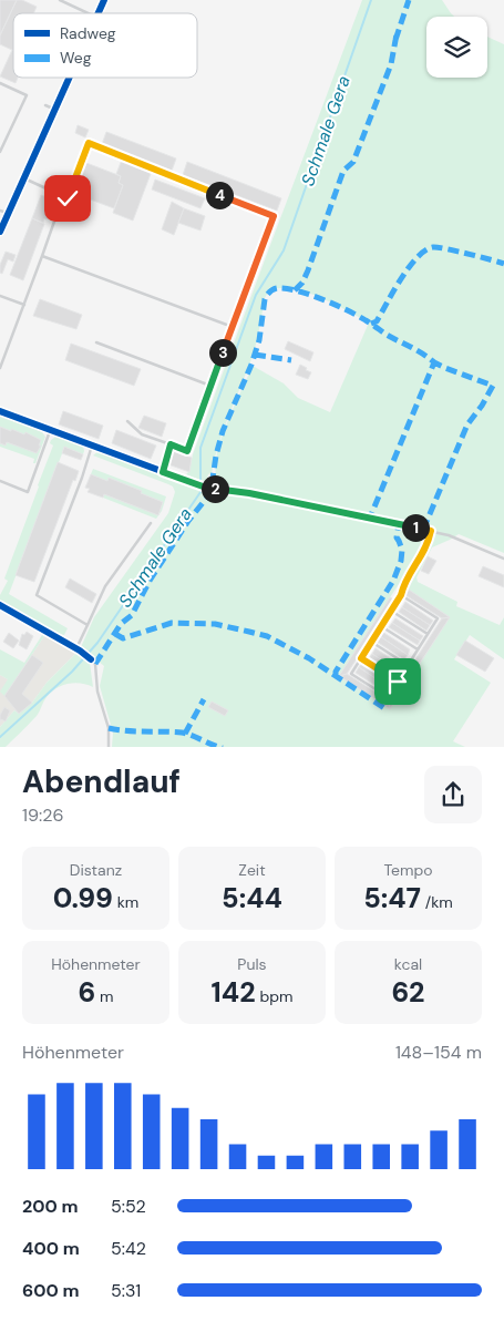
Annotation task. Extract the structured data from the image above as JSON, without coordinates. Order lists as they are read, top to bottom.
{
  "water": ["Schmale Gera"],
  "legend": ["Radweg", "Weg"],
  "page": {
    "pins": [
      "4",
      "3",
      "2",
      "1"
    ],
    "heading": ["Abendlauf", "19:26"],
    "stats": [
      ["Distanz", "0.99 km"],
      ["Zeit", "5:44"],
      ["Tempo", "5:47 /km"],
      ["Höhenmeter", "6 m"],
      ["Puls", "142 bpm"],
      ["kcal", "62"]
    ],
    "chart": ["Höhenmeter", "148–154 m"],
    "list": [
      {
        "name": "200 m",
        "note": "5:52"
      },
      {
        "name": "400 m",
        "note": "5:42"
      },
      {
        "name": "600 m",
        "note": "5:31"
      }
    ]
  }
}
